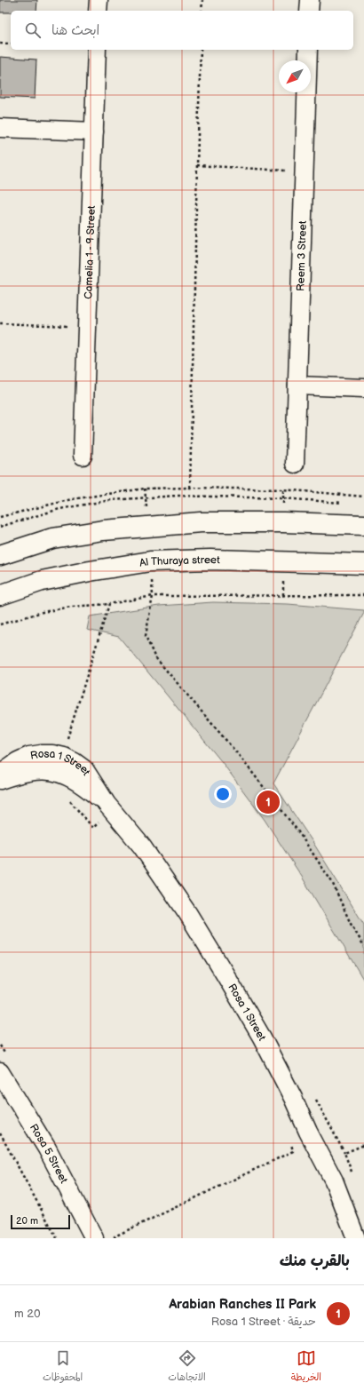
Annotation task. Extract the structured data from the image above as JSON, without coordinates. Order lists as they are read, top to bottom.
{
  "streets": {
    "street": [
      "Camelia 1 - 9 Street",
      "Reem 3 Street",
      "Al Thuraya street",
      "Rosa 1 Street",
      "Rosa 5 Street"
    ]
  },
  "scale_bar": "20 m",
  "north": "bottom left",
  "page": {
    "search": "ابحث هنا",
    "pins": "1",
    "scale": "20 m",
    "heading": "بالقرب منك",
    "list": [
      {
        "mark": "1",
        "name": "Arabian Ranches II Park",
        "note": "حديقة · Rosa 1 Street",
        "value": "20 m"
      }
    ],
    "nav": ["الخريطة", "الاتجاهات", "المحفوظات"]
  }
}
